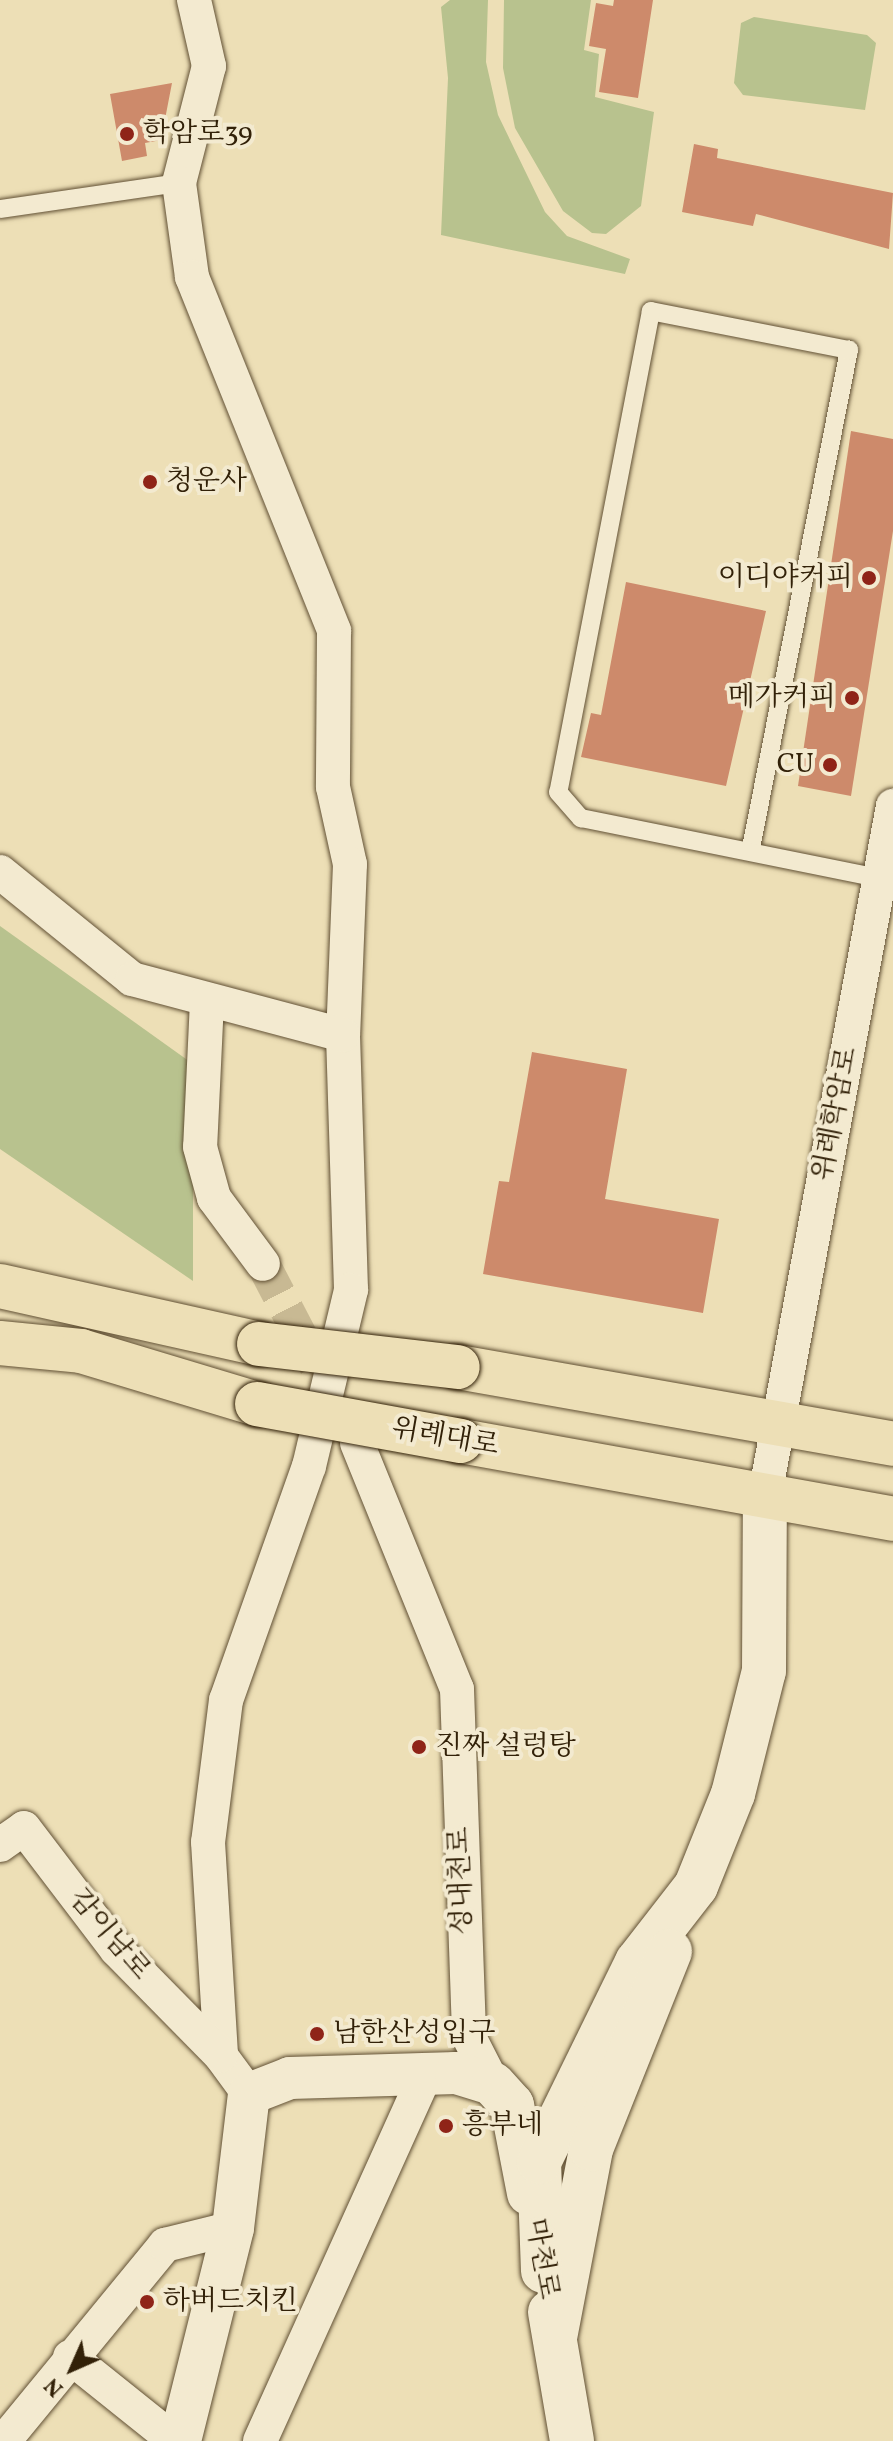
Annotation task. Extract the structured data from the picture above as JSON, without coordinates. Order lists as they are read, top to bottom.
{
  "streets": {
    "main road": ["위례대로", "마천로"],
    "street": ["위례학암로", "성내천로", "감이남로"]
  },
  "crossings": [
    ["위례학암로", "위례대로"],
    ["성내천로", "마천로"]
  ],
  "places": [
    "학암로39",
    "청운사",
    "이디야커피",
    "메가커피",
    "CU",
    "진짜 설렁탕",
    "남한산성입구",
    "흥부네",
    "하버드치킨"
  ],
  "north": "bottom left"
}
